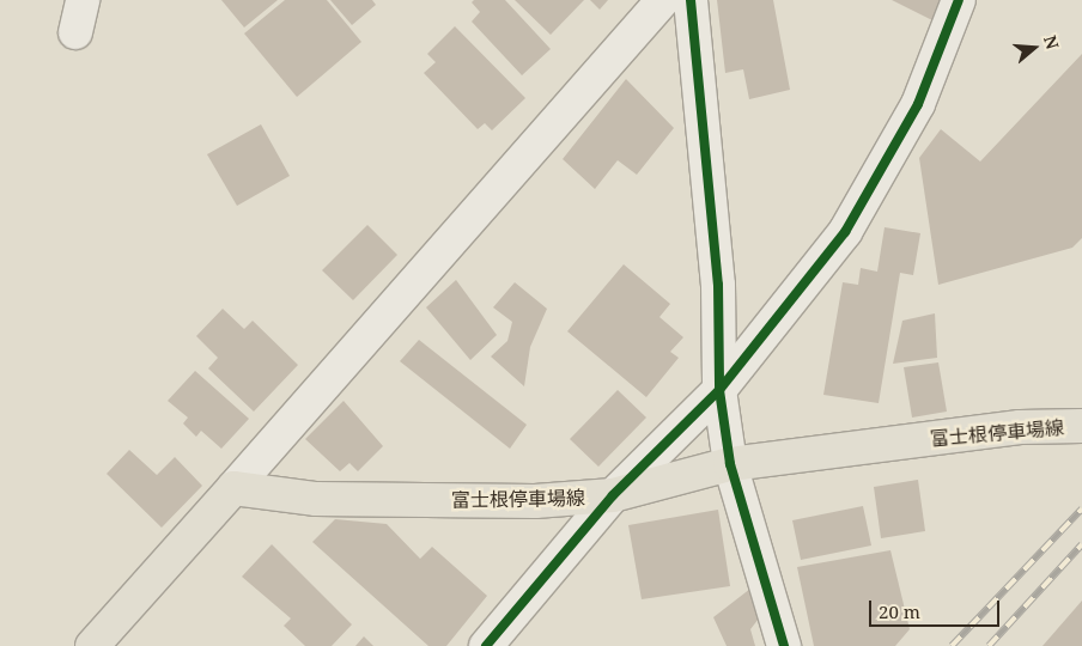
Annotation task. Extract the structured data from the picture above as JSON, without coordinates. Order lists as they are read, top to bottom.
{
  "streets": {
    "main road": ["富士根停車場線"]
  },
  "scale_bar": "20 m",
  "north": "right"
}
